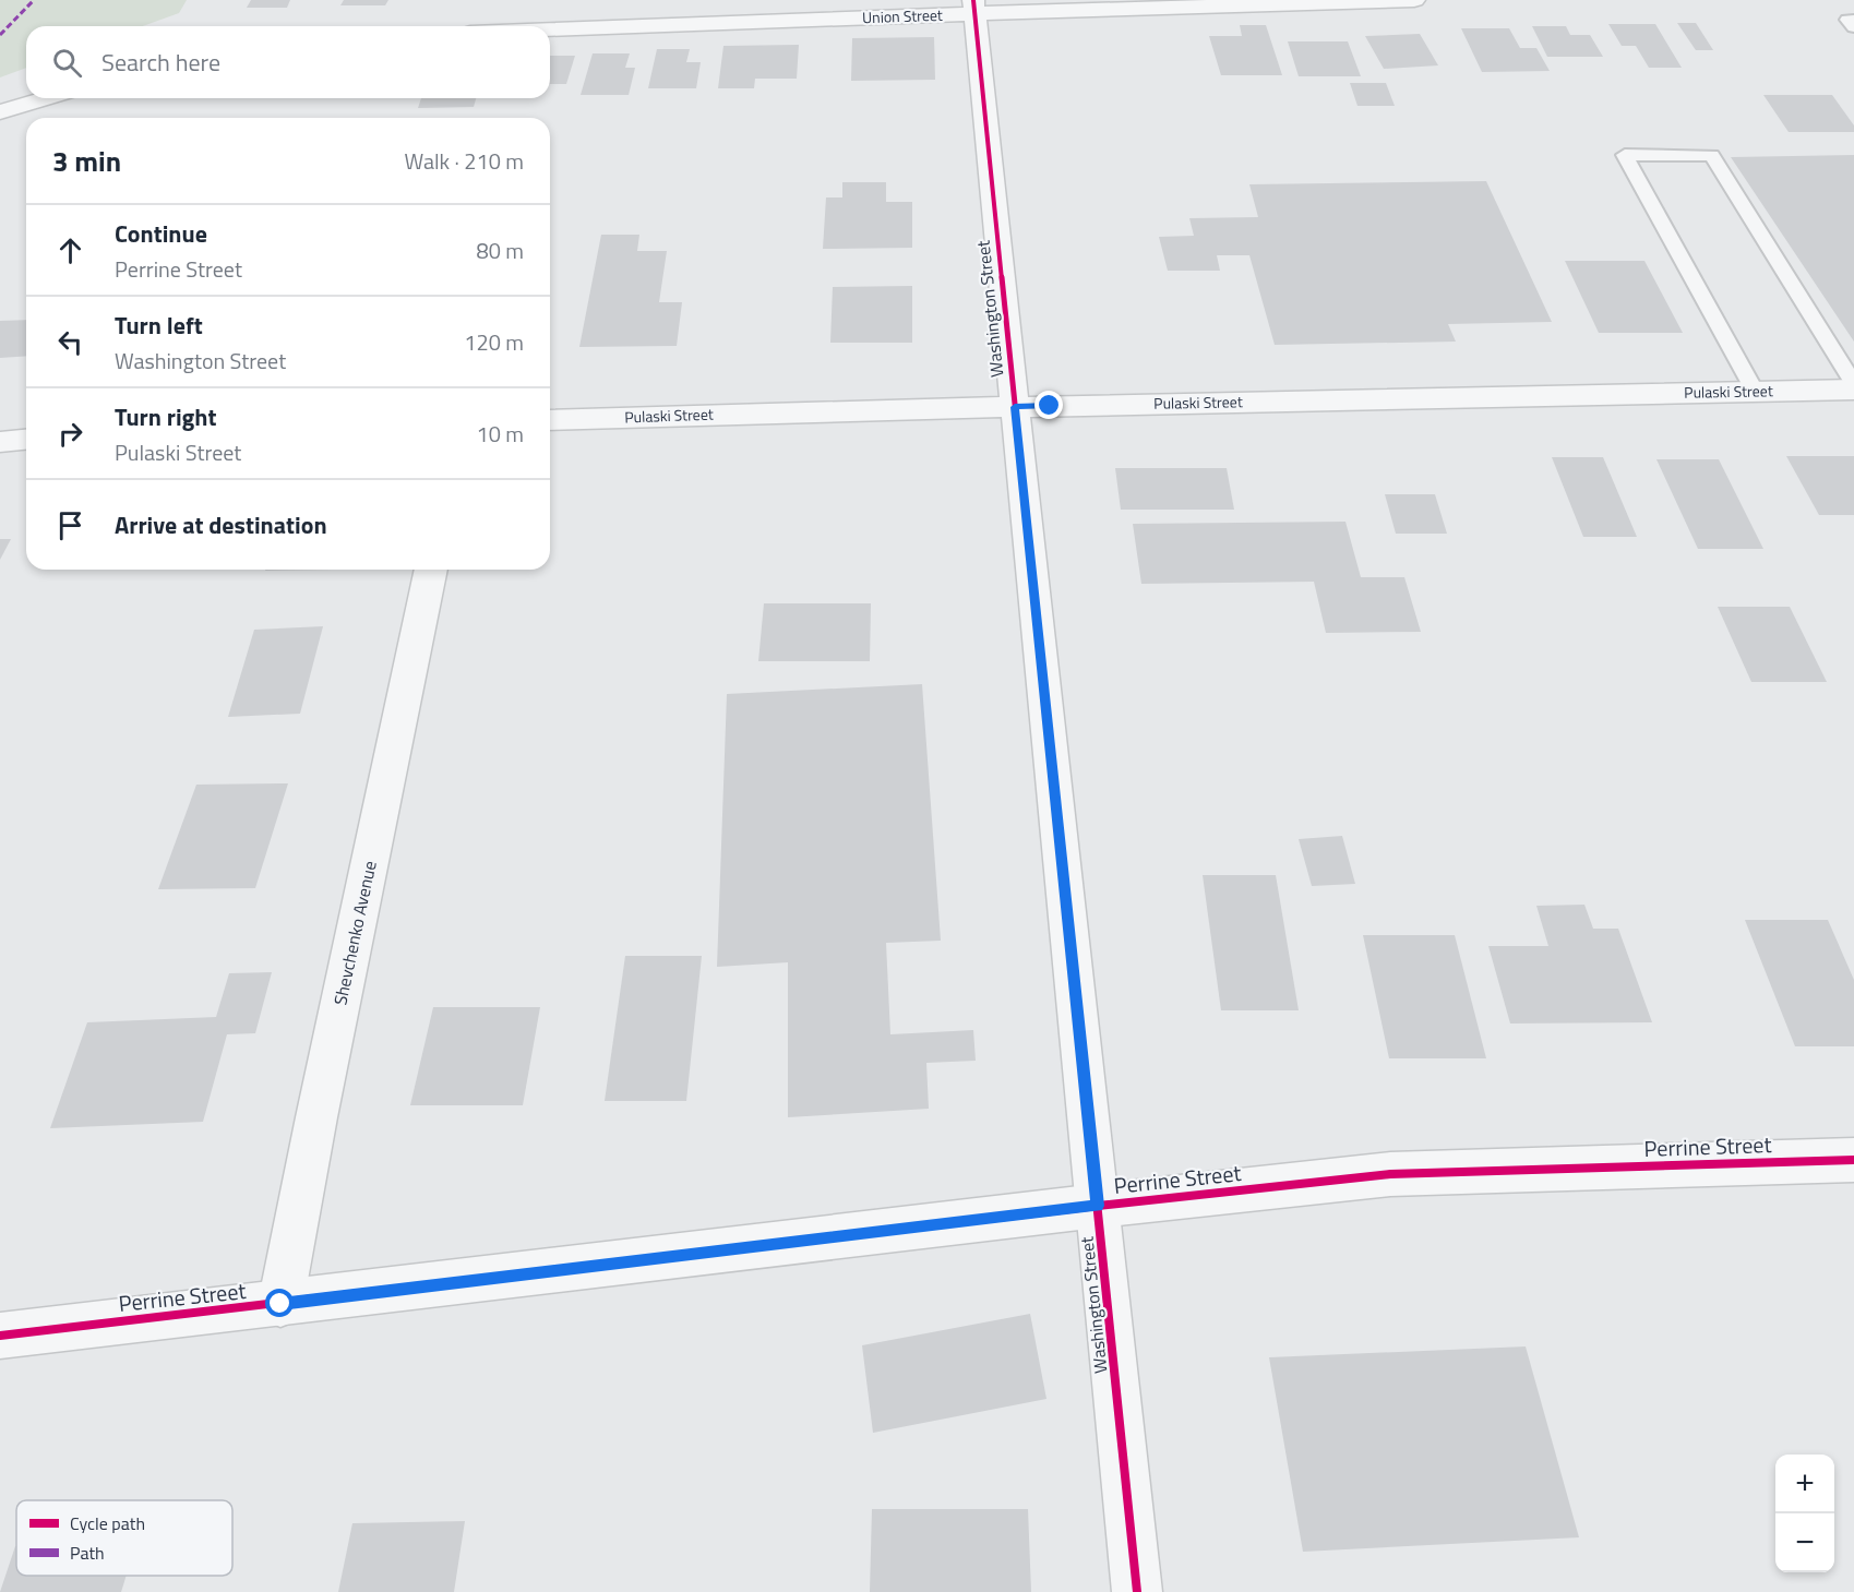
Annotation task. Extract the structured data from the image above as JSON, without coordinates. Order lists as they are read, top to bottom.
{
  "streets": {
    "street": [
      "Union Street",
      "Washington Street",
      "Pulaski Street",
      "Shevchenko Avenue",
      "Perrine Street"
    ]
  },
  "crossings": [
    ["Union Street", "Washington Street"],
    ["Washington Street", "Pulaski Street"],
    ["Washington Street", "Perrine Street"],
    ["Shevchenko Avenue", "Perrine Street"]
  ],
  "legend": ["Cycle path", "Path"],
  "page": {
    "search": "Search here",
    "heading": ["3 min", "Walk · 210 m"],
    "list": [
      ["Continue", "Perrine Street", "80 m"],
      ["Turn left", "Washington Street", "120 m"],
      ["Turn right", "Pulaski Street", "10 m"],
      "Arrive at destination"
    ],
    "map_buttons": ["+", "−"]
  }
}
